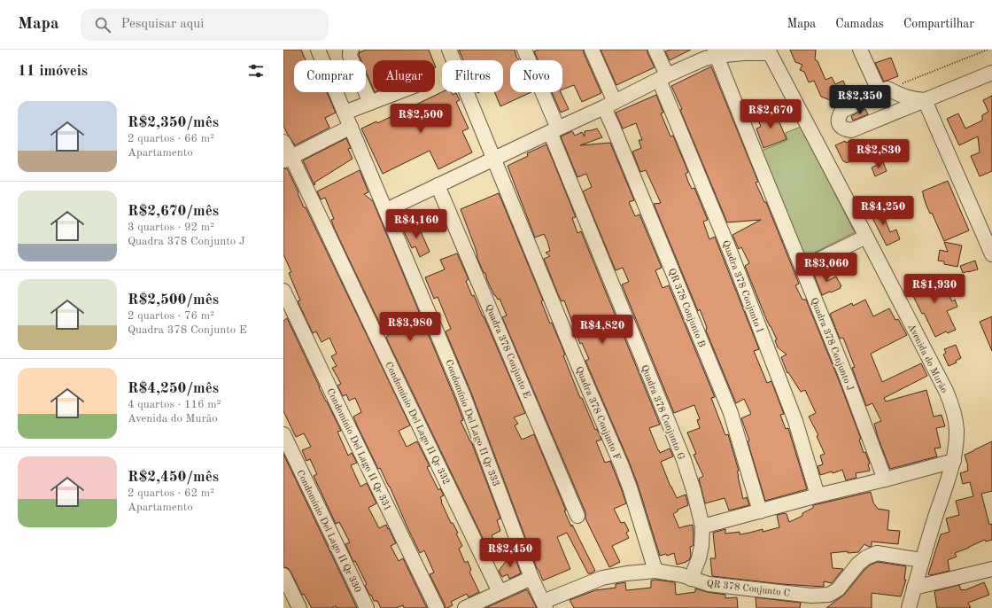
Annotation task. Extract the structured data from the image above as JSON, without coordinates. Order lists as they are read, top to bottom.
{
  "streets": {
    "street": [
      "Quadra 378 Conjunto I",
      "QR 378 Conjunto B",
      "Quadra 378 Conjunto J",
      "Quadra 378 Conjunto E",
      "Avenida do Murão",
      "Quadra 378 Conjunto G",
      "Quadra 378 Conjunto F",
      "Condomínio Del Lago II Qr 332",
      "Condomínio Del Lago II Qr 333",
      "Condomínio Del Lago II Qr 331",
      "Condomínio Del Lago II Qr 330",
      "QR 378 Conjunto C"
    ]
  },
  "crossings": [
    ["Avenida do Murão", "QR 378 Conjunto C"],
    ["Quadra 378 Conjunto G", "QR 378 Conjunto C"],
    ["Quadra 378 Conjunto F", "QR 378 Conjunto C"],
    ["Condomínio Del Lago II Qr 333", "QR 378 Conjunto C"]
  ],
  "page": {
    "header": "Mapa",
    "search": "Pesquisar aqui",
    "nav": ["Mapa", "Camadas", "Compartilhar"],
    "heading": "11 imóveis",
    "chip": [
      "Comprar",
      "Alugar",
      "Filtros",
      "Novo"
    ],
    "price": [
      "R$2,350",
      "R$2,670",
      "R$2,500",
      "R$2,830",
      "R$4,250",
      "R$4,160",
      "R$3,060",
      "R$1,930",
      "R$3,980",
      "R$4,820",
      "R$2,450"
    ],
    "list": [
      {
        "name": "R$2,350/mês",
        "note": "2 quartos · 66 m² · Apartamento"
      },
      {
        "name": "R$2,670/mês",
        "note": "3 quartos · 92 m² · Quadra 378 Conjunto J"
      },
      {
        "name": "R$2,500/mês",
        "note": "2 quartos · 76 m² · Quadra 378 Conjunto E"
      },
      {
        "name": "R$4,250/mês",
        "note": "4 quartos · 116 m² · Avenida do Murão"
      },
      {
        "name": "R$2,450/mês",
        "note": "2 quartos · 62 m² · Apartamento"
      }
    ]
  }
}
